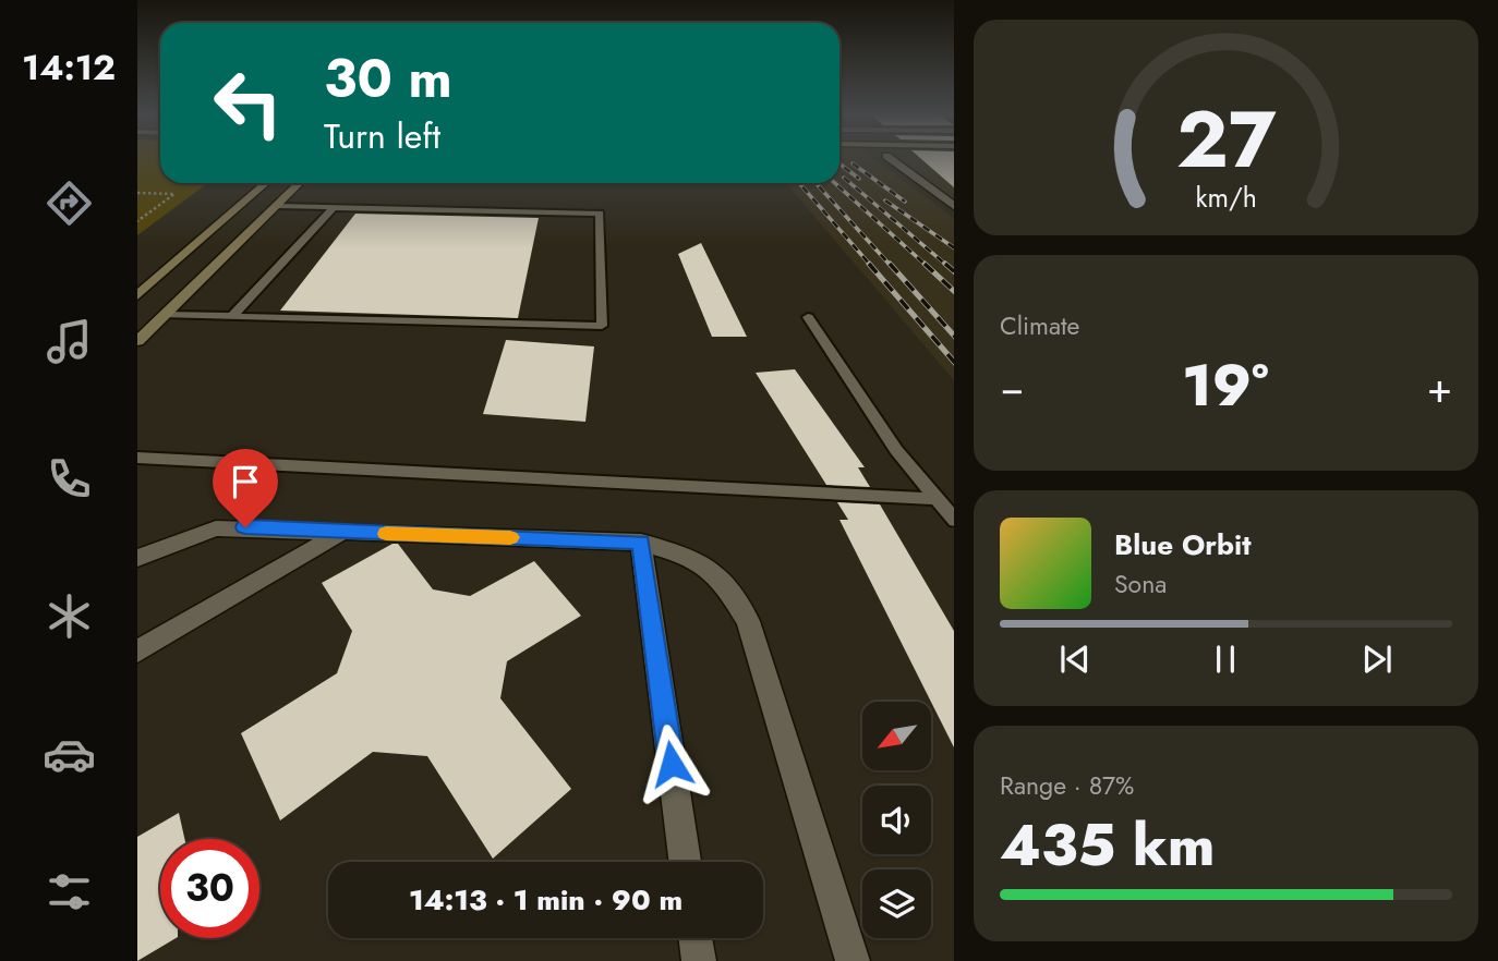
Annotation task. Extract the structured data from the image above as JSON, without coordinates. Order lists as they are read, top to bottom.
{
  "north": "bottom left",
  "page": {
    "tabs": "14:12",
    "turn": ["30 m", "Turn left"],
    "tile": [
      "Climate",
      ["Range · 87%", "435 km"]
    ],
    "heat": ["−", "19°", "+"],
    "song": ["Blue Orbit", "Sona"],
    "limit": "30",
    "trip": "14:13 · 1 min · 90 m",
    "gauge": ["27", "km/h"]
  }
}
